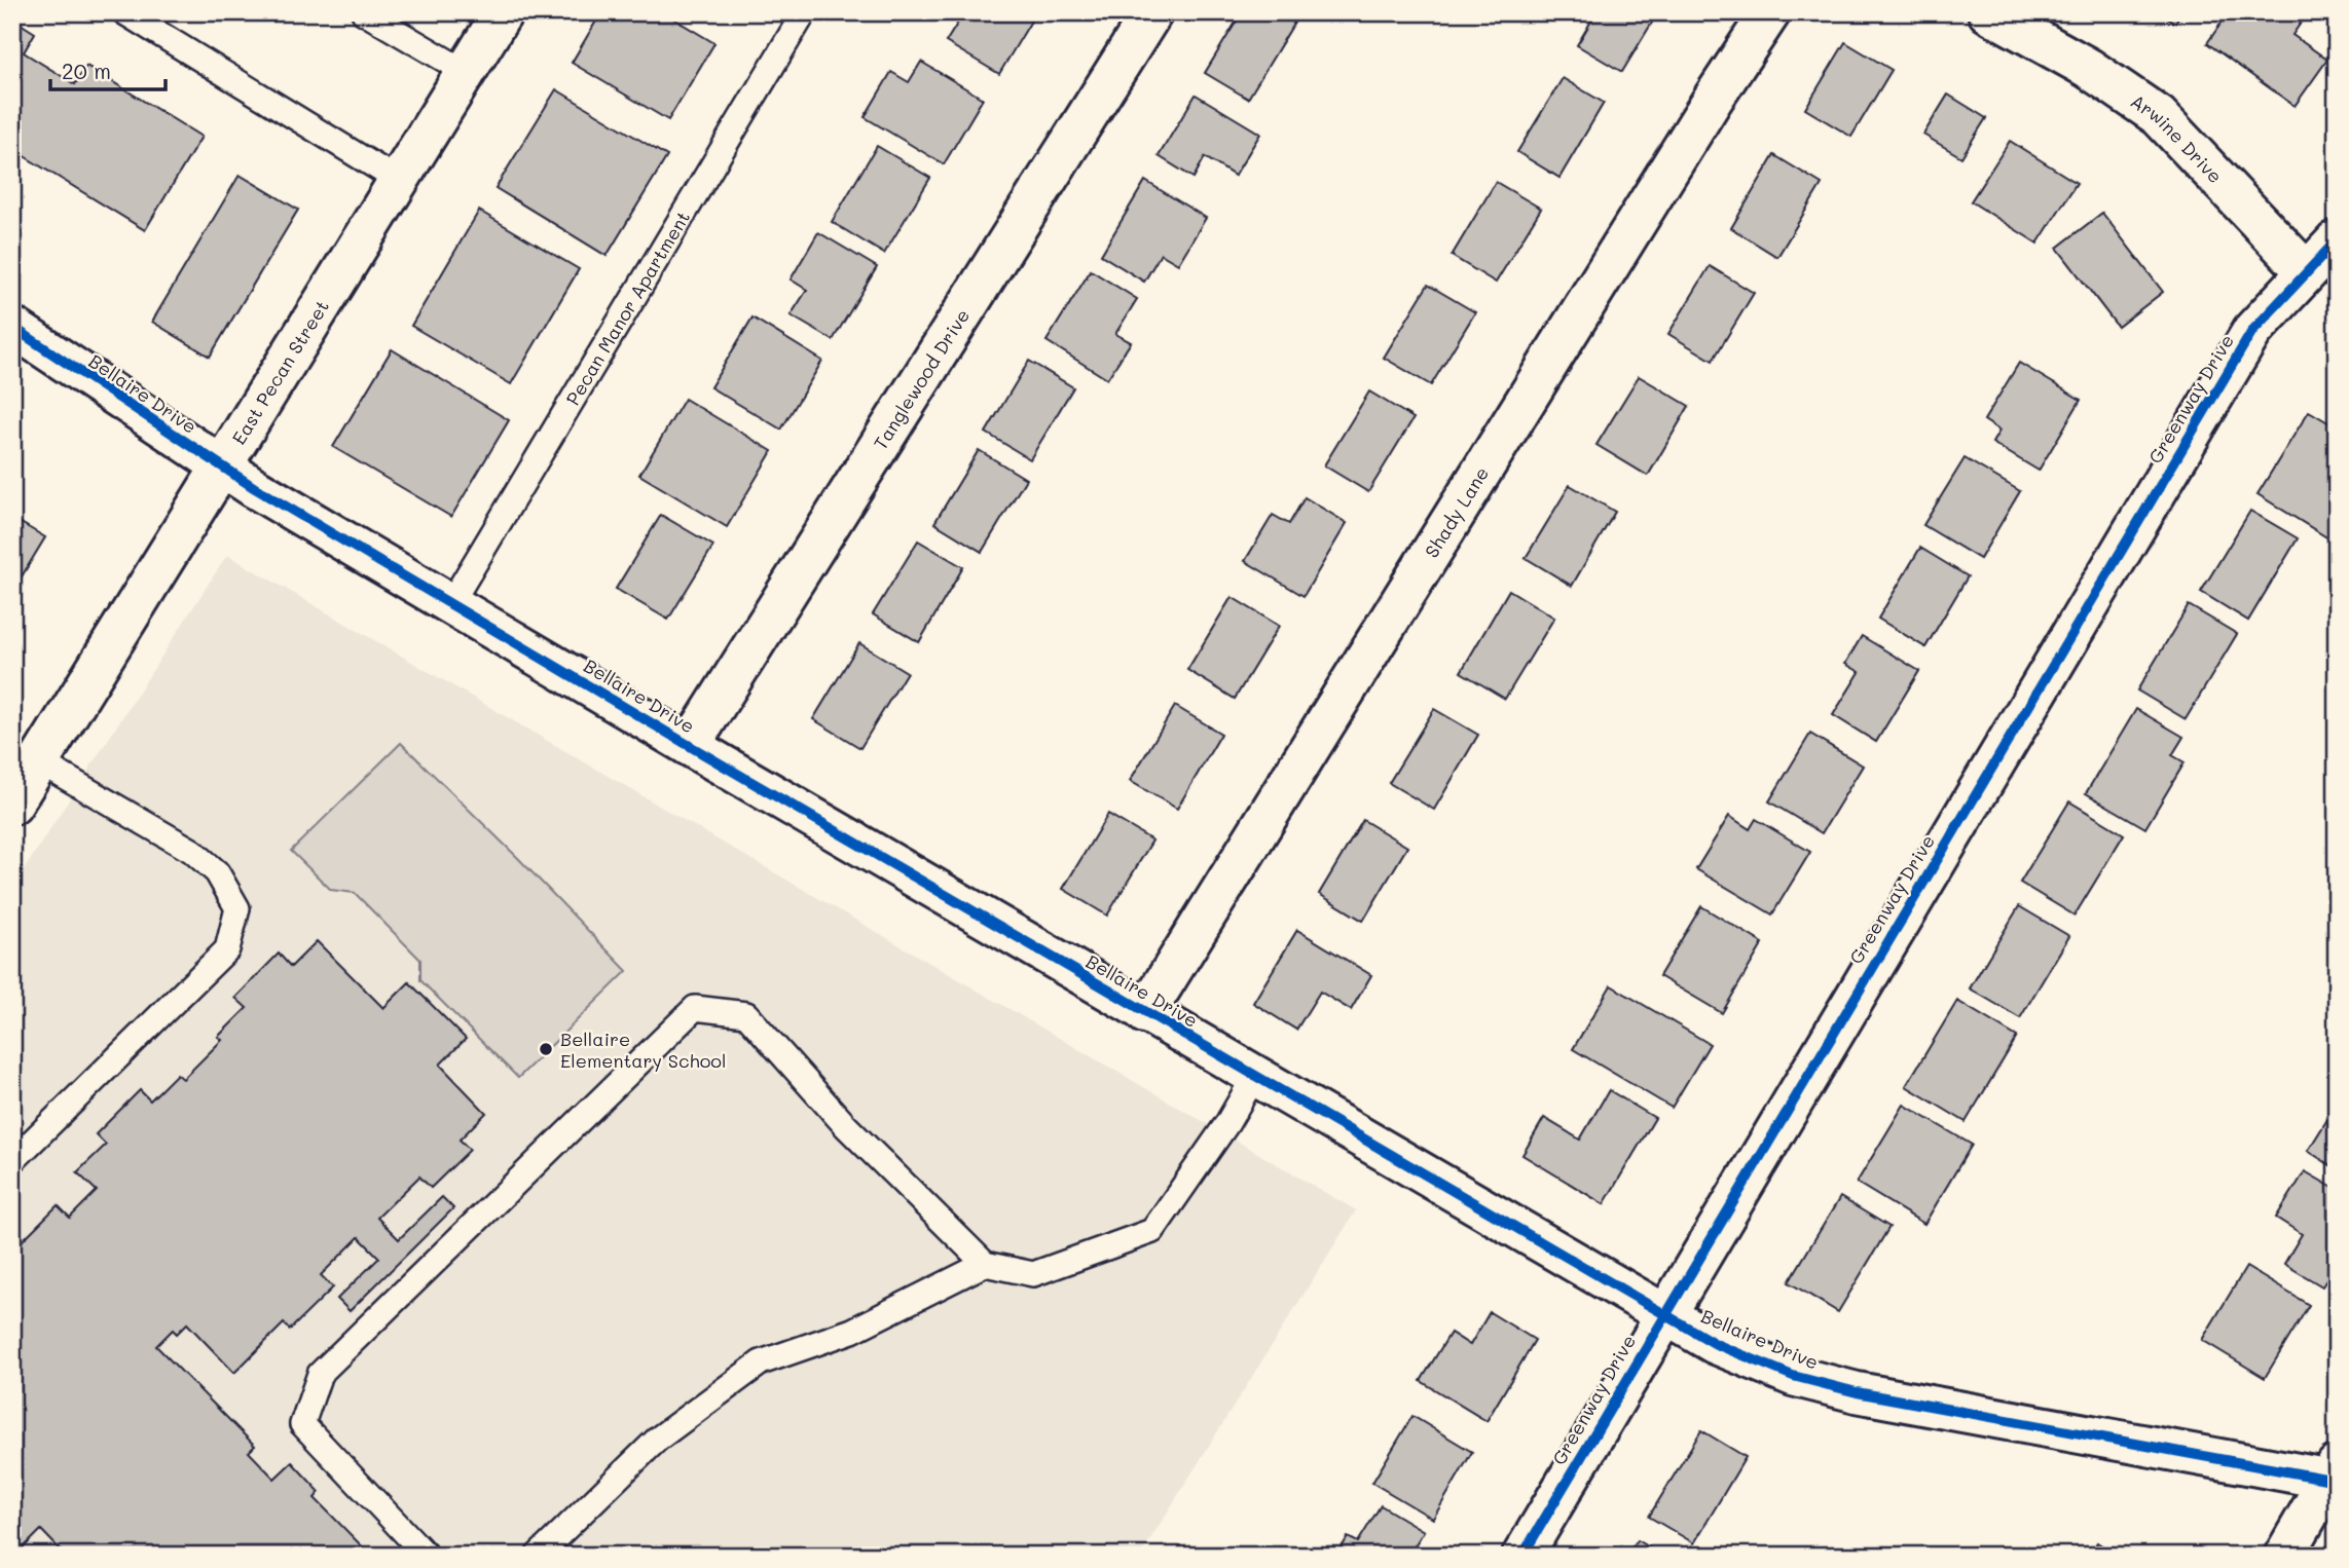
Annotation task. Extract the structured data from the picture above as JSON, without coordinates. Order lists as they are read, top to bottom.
{
  "streets": {
    "street": [
      "Arwine Drive",
      "East Pecan Street",
      "Tanglewood Drive",
      "Bellaire Drive",
      "Greenway Drive",
      "Shady Lane"
    ],
    "lane": ["Pecan Manor Apartment"]
  },
  "crossings": [
    ["Arwine Drive", "Greenway Drive"],
    ["Pecan Manor Apartment", "Bellaire Drive"],
    ["East Pecan Street", "Bellaire Drive"],
    ["Tanglewood Drive", "Bellaire Drive"],
    ["Bellaire Drive", "Greenway Drive"],
    ["Bellaire Drive", "Shady Lane"]
  ],
  "places": ["Bellaire Elementary School"],
  "scale_bar": "20 m"
}
